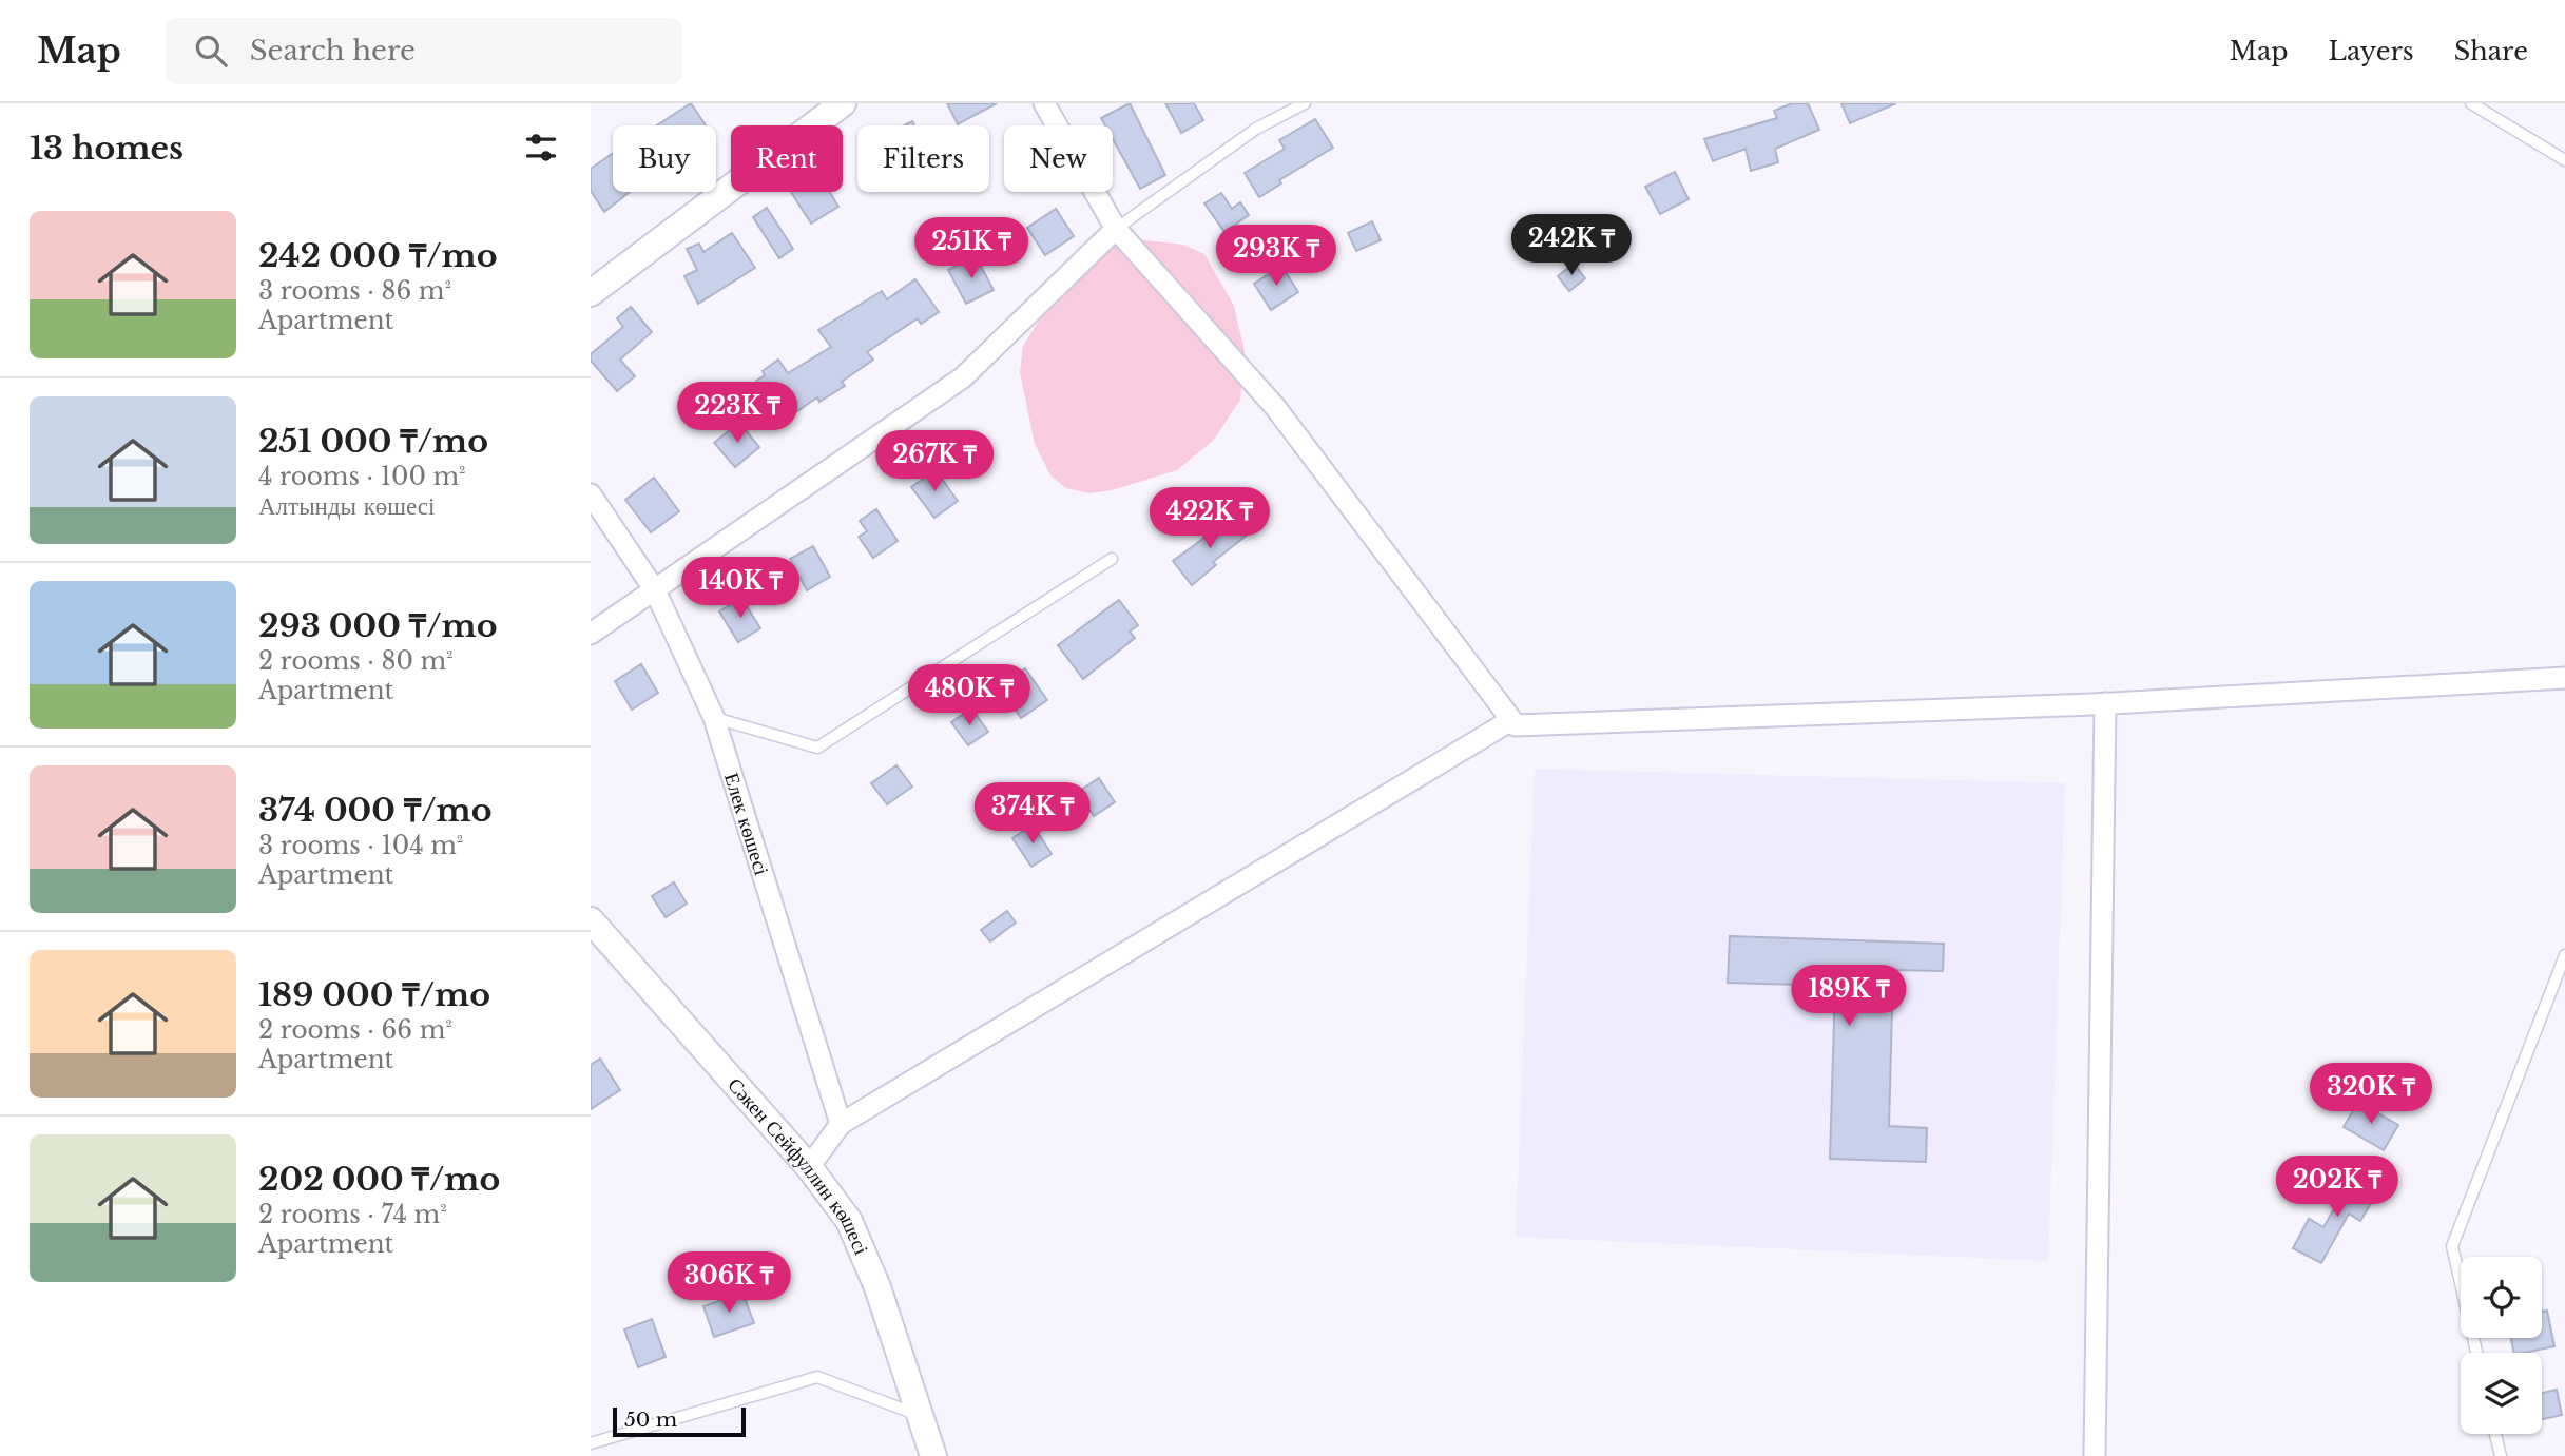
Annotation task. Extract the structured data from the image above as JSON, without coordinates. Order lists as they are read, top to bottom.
{
  "streets": {
    "street": ["Елек көшесі", "Сәкен Сейфуллин көшесі"]
  },
  "scale_bar": "50 m",
  "page": {
    "header": "Map",
    "search": "Search here",
    "nav": ["Map", "Layers", "Share"],
    "heading": "13 homes",
    "chip": [
      "Buy",
      "Rent",
      "Filters",
      "New"
    ],
    "list": [
      {
        "name": "242 000 ₸/mo",
        "note": "3 rooms · 86 m² · Apartment"
      },
      {
        "name": "251 000 ₸/mo",
        "note": "4 rooms · 100 m² · Алтынды көшесі"
      },
      {
        "name": "293 000 ₸/mo",
        "note": "2 rooms · 80 m² · Apartment"
      },
      {
        "name": "374 000 ₸/mo",
        "note": "3 rooms · 104 m² · Apartment"
      },
      {
        "name": "189 000 ₸/mo",
        "note": "2 rooms · 66 m² · Apartment"
      },
      {
        "name": "202 000 ₸/mo",
        "note": "2 rooms · 74 m² · Apartment"
      }
    ],
    "price": [
      "242K ₸",
      "251K ₸",
      "293K ₸",
      "223K ₸",
      "267K ₸",
      "422K ₸",
      "140K ₸",
      "480K ₸",
      "374K ₸",
      "189K ₸",
      "320K ₸",
      "202K ₸",
      "306K ₸"
    ],
    "scale": "50 m"
  }
}
